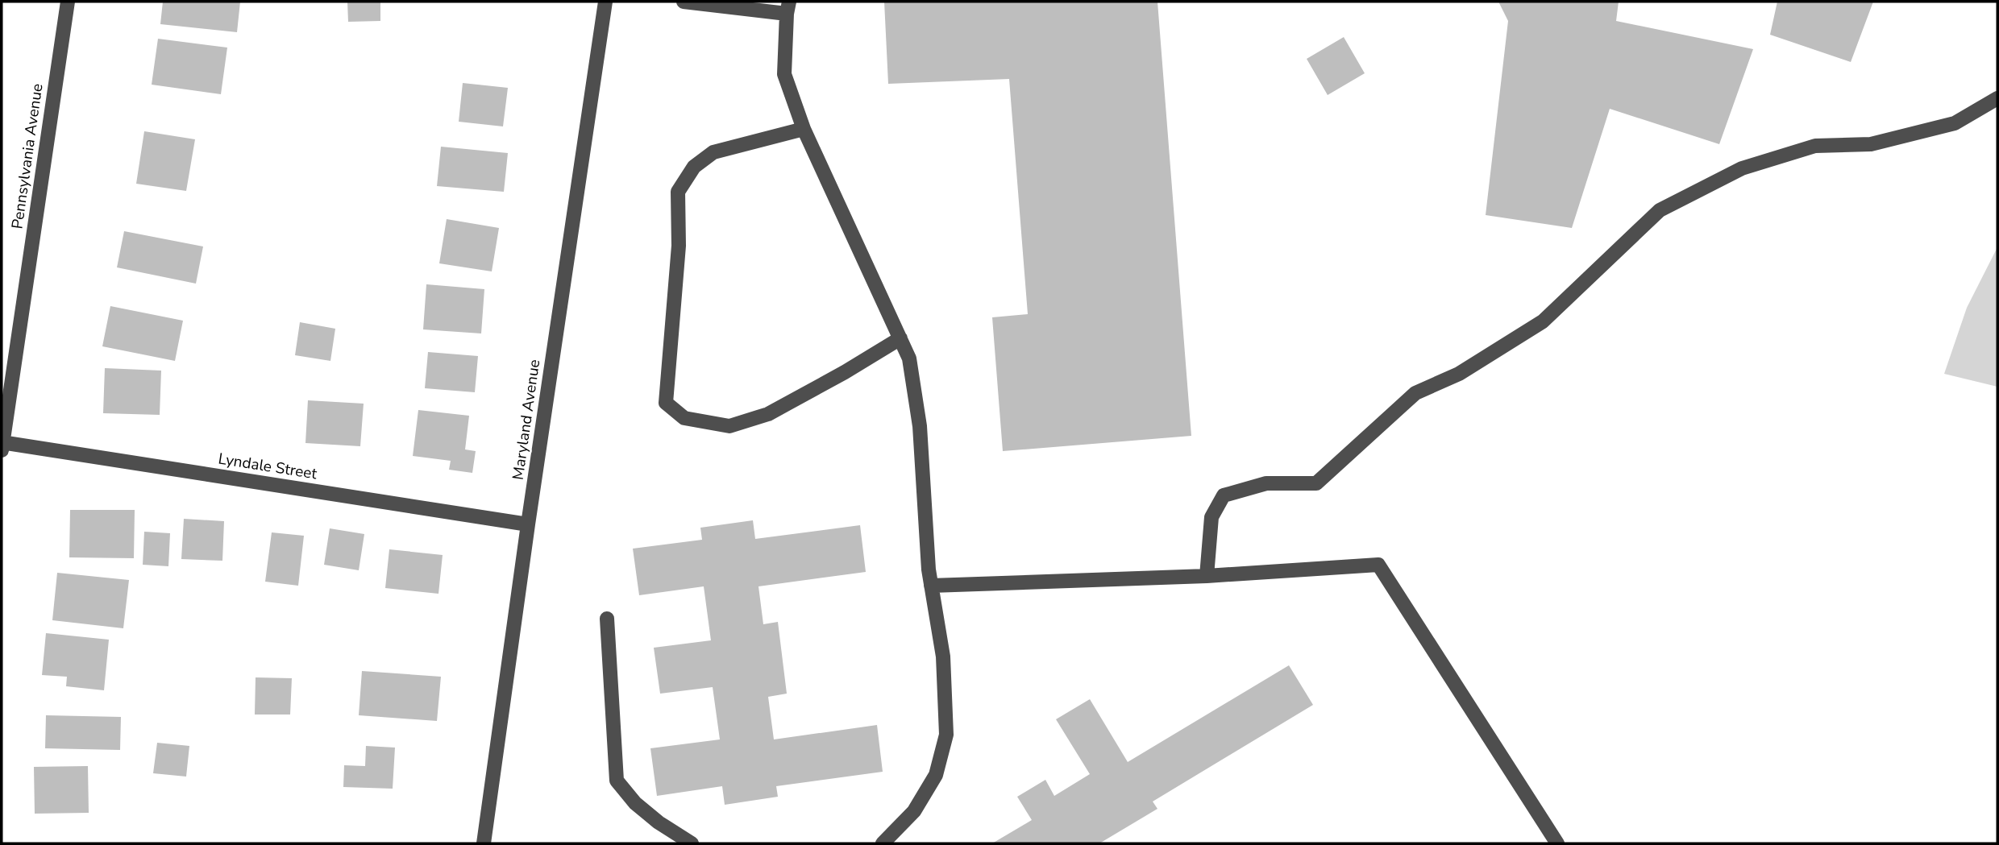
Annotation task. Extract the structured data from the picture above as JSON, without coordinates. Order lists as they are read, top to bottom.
{
  "streets": {
    "street": ["Pennsylvania Avenue", "Maryland Avenue", "Lyndale Street"]
  },
  "crossings": [
    ["Pennsylvania Avenue", "Lyndale Street"],
    ["Maryland Avenue", "Lyndale Street"]
  ]
}
